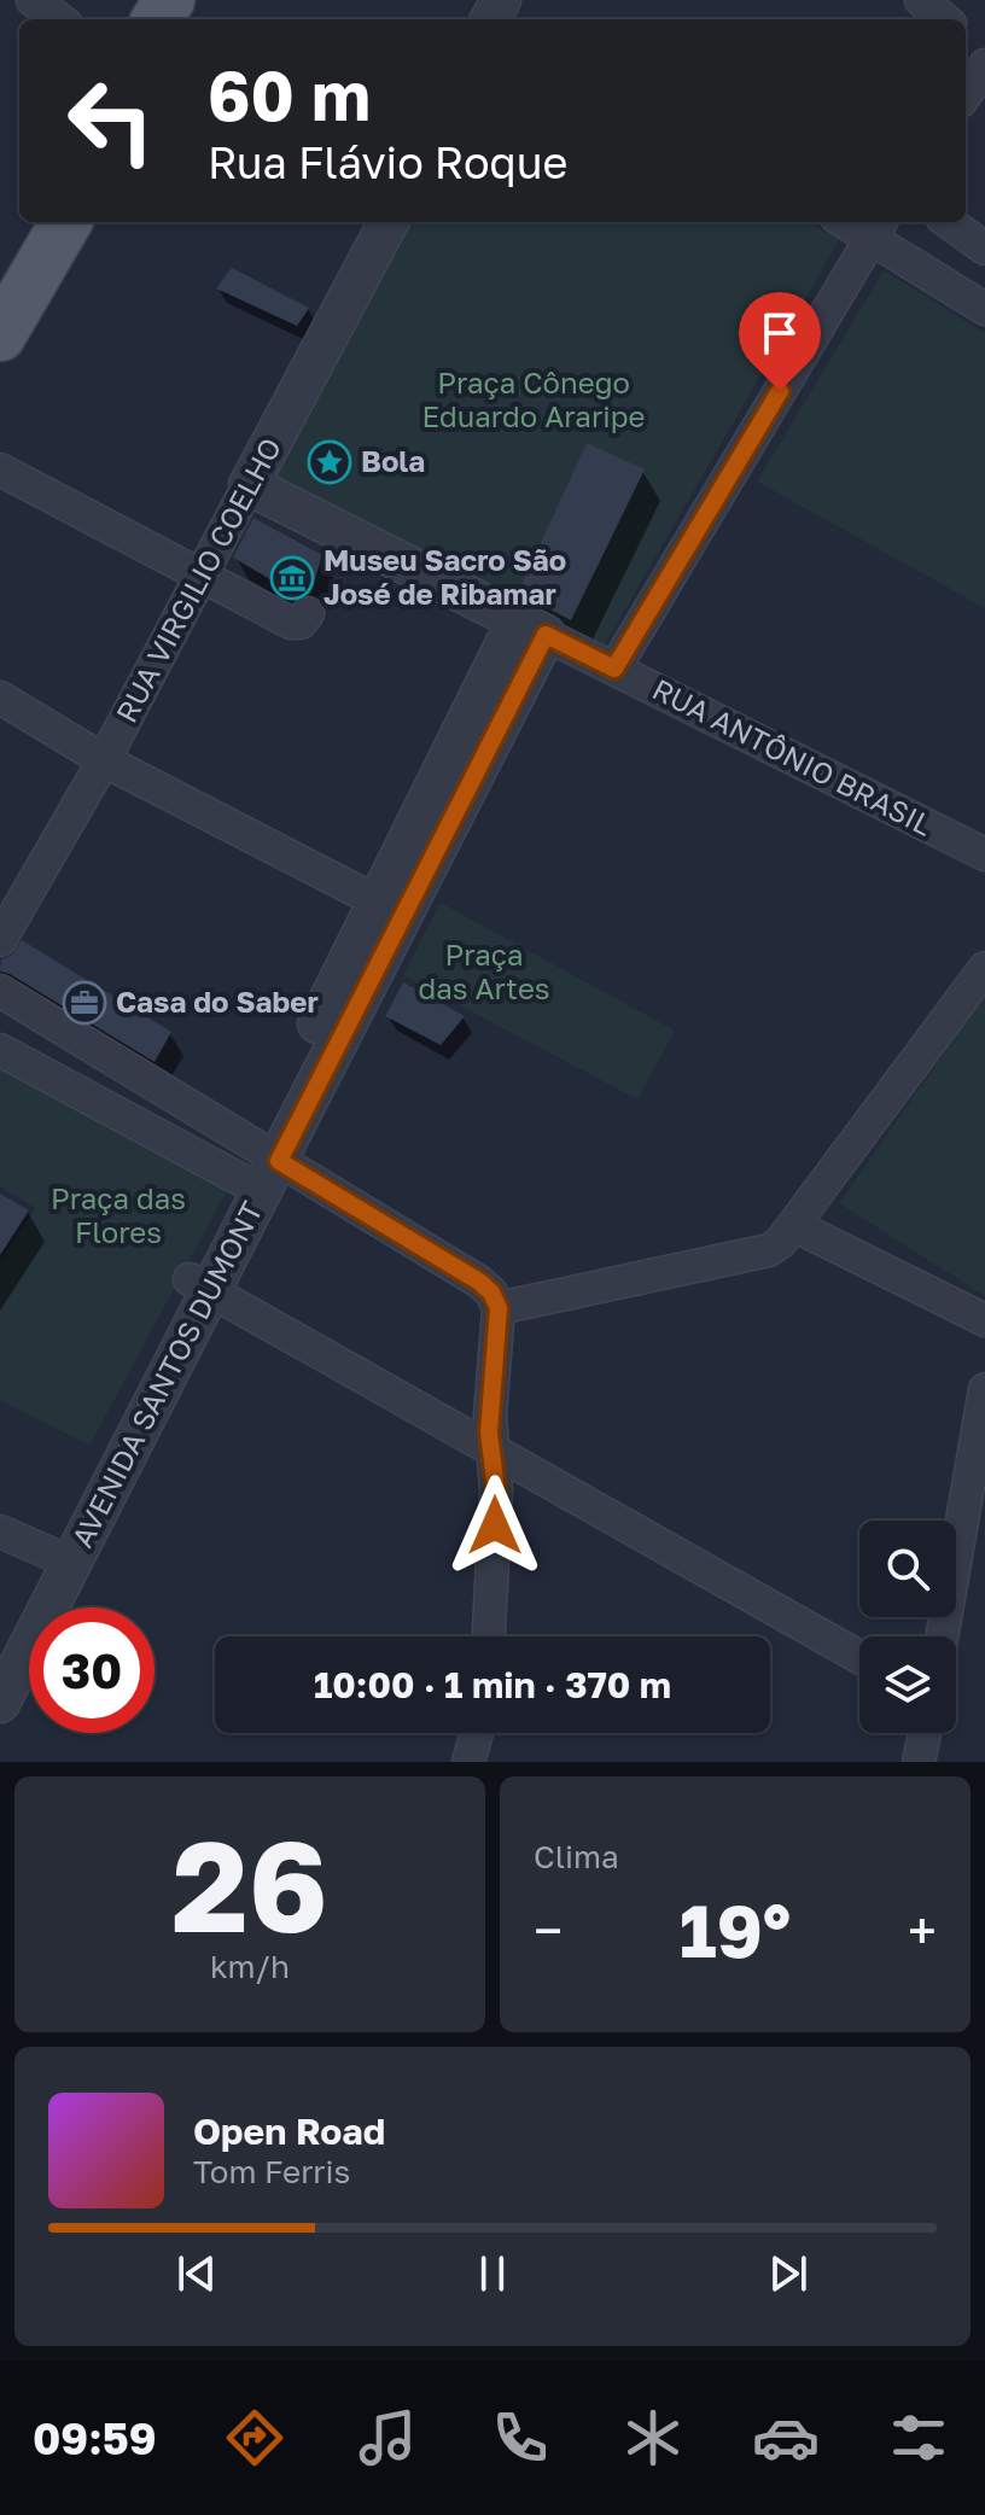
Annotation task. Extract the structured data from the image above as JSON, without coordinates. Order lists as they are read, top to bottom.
{
  "streets": {
    "street": ["RUA VIRGILIO COELHO", "RUA ANTÔNIO BRASIL", "AVENIDA SANTOS DUMONT"]
  },
  "crossings": [
    ["RUA ANTÔNIO BRASIL", "AVENIDA SANTOS DUMONT"]
  ],
  "parks": ["Praça Cônego Eduardo Araripe", "Praça das Artes", "Praça das Flores"],
  "places": {
    "place": ["Bola"],
    "museum": ["Museu Sacro São José de Ribamar"],
    "office": ["Casa do Saber"]
  },
  "page": {
    "turn": ["60 m", "Rua Flávio Roque"],
    "limit": "30",
    "trip": "10:00 · 1 min · 370 m",
    "tile": [
      ["26", "km/h"],
      "Clima"
    ],
    "heat": ["−", "19°", "+"],
    "song": ["Open Road", "Tom Ferris"],
    "tabs": "09:59"
  }
}
